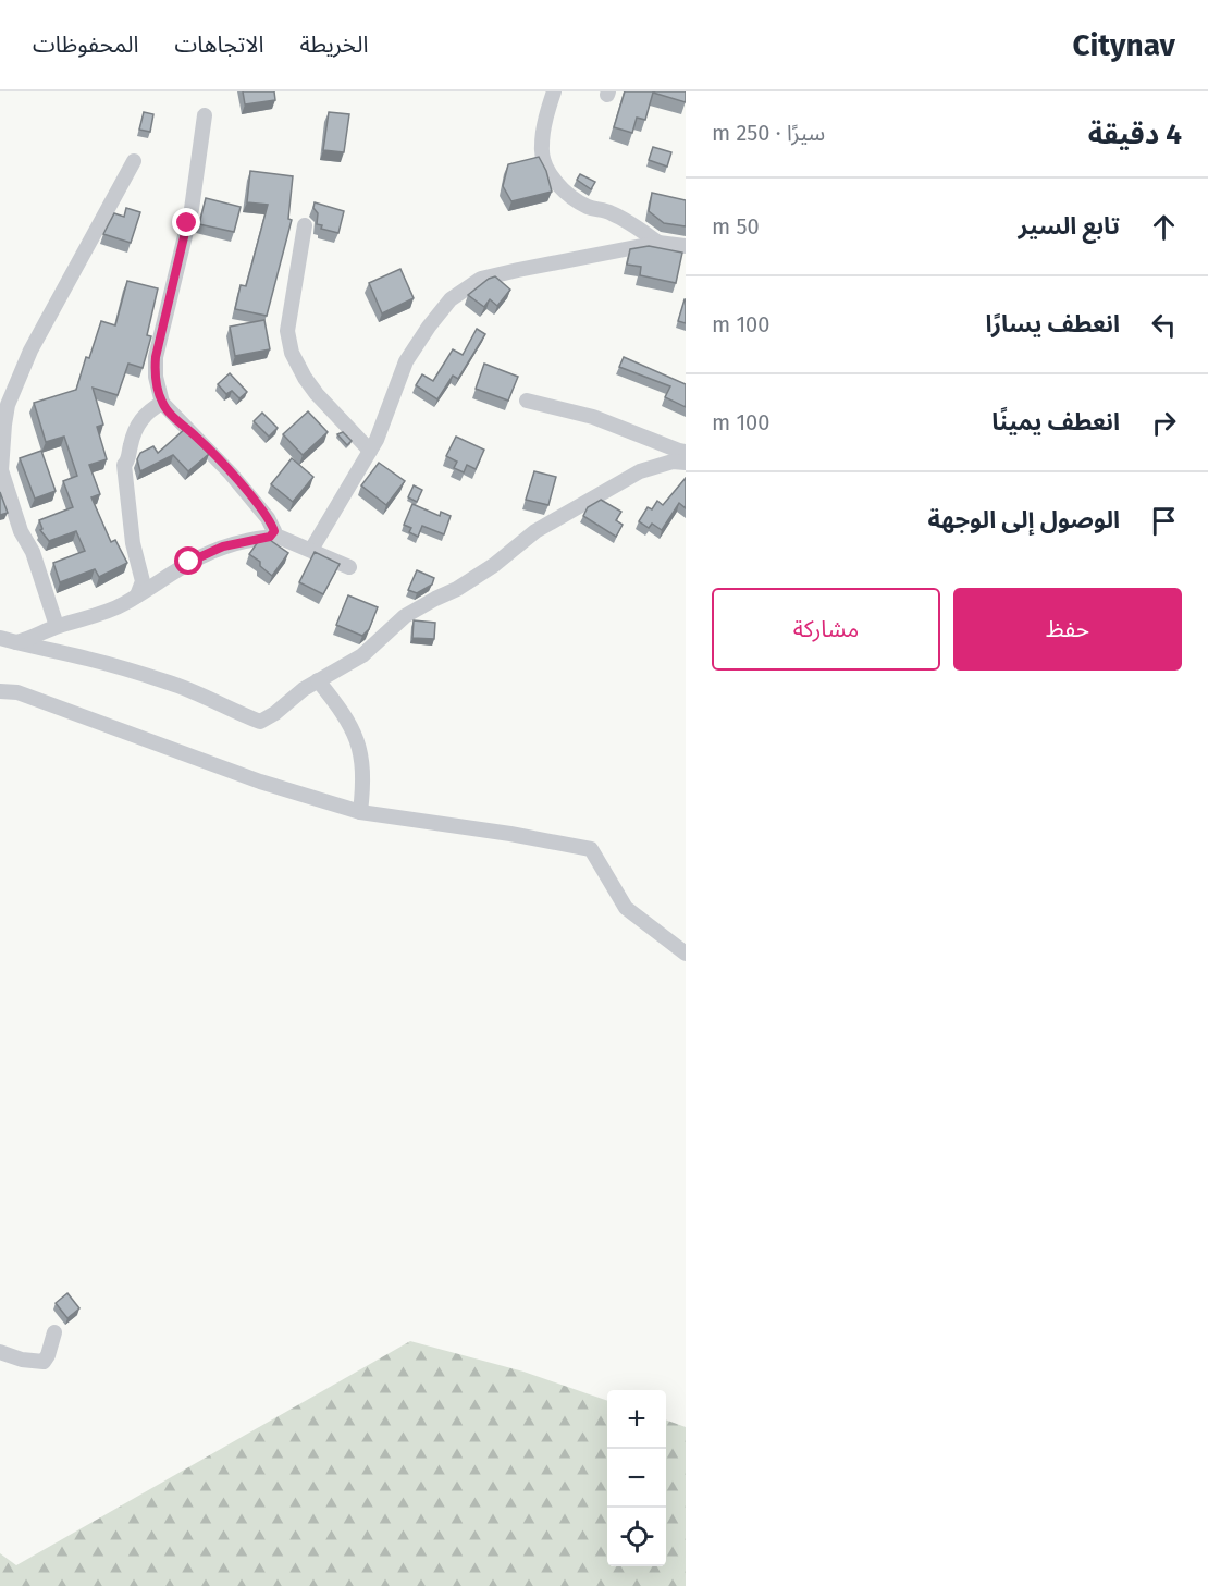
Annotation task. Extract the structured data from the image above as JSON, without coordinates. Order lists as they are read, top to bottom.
{
  "page": {
    "header": "Citynav",
    "nav": ["الخريطة", "الاتجاهات", "المحفوظات"],
    "heading": ["4 دقيقة", "سيرًا · 250 m"],
    "list": [
      ["تابع السير", "50 m"],
      ["انعطف يسارًا", "100 m"],
      ["انعطف يمينًا", "100 m"],
      "الوصول إلى الوجهة"
    ],
    "buttons": ["حفظ", "مشاركة"],
    "map_buttons": ["+", "−"]
  }
}
